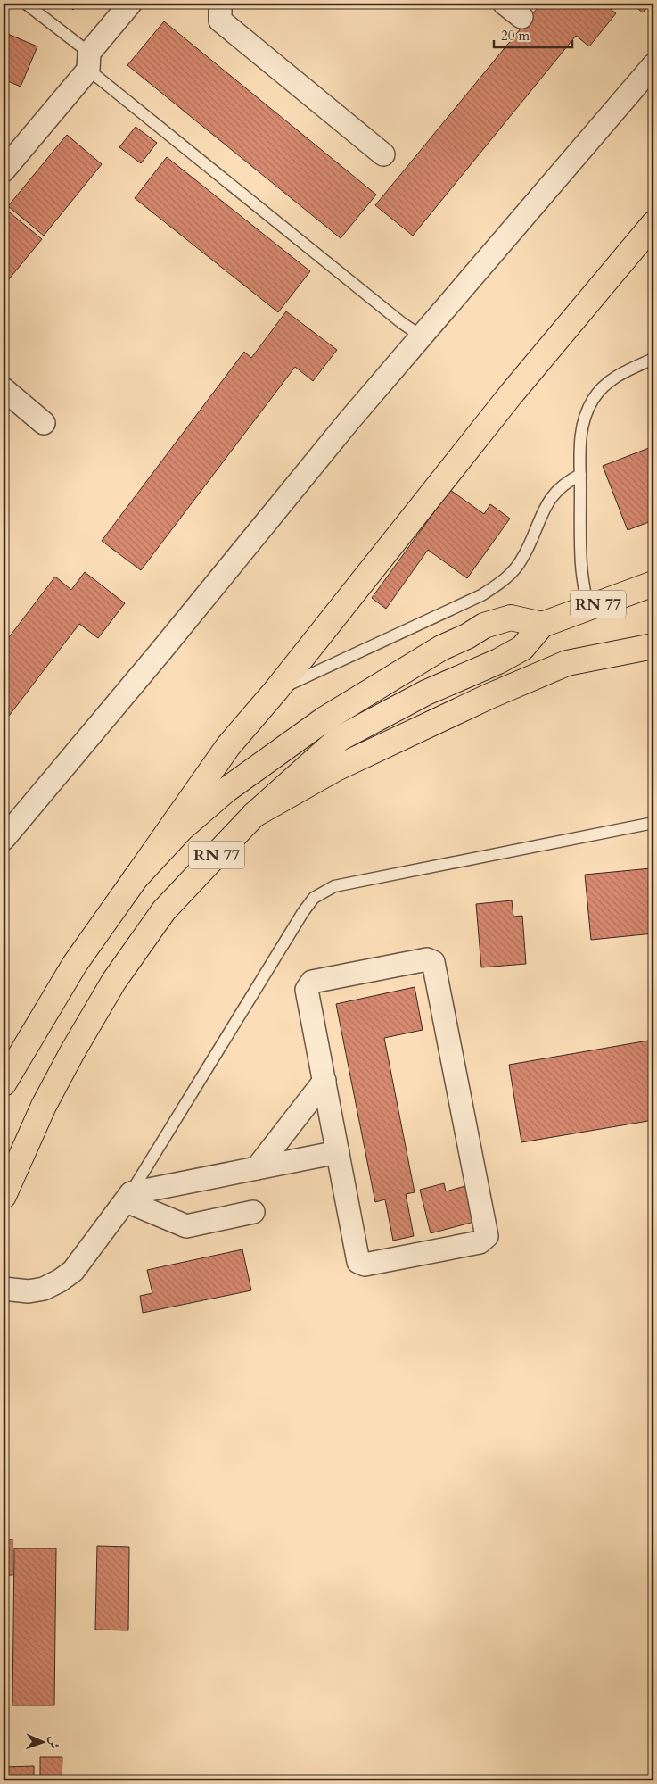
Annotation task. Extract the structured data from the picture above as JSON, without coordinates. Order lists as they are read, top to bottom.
{
  "streets": {
    "main road": ["RN 77"]
  },
  "scale_bar": "20 m",
  "north": "right"
}
